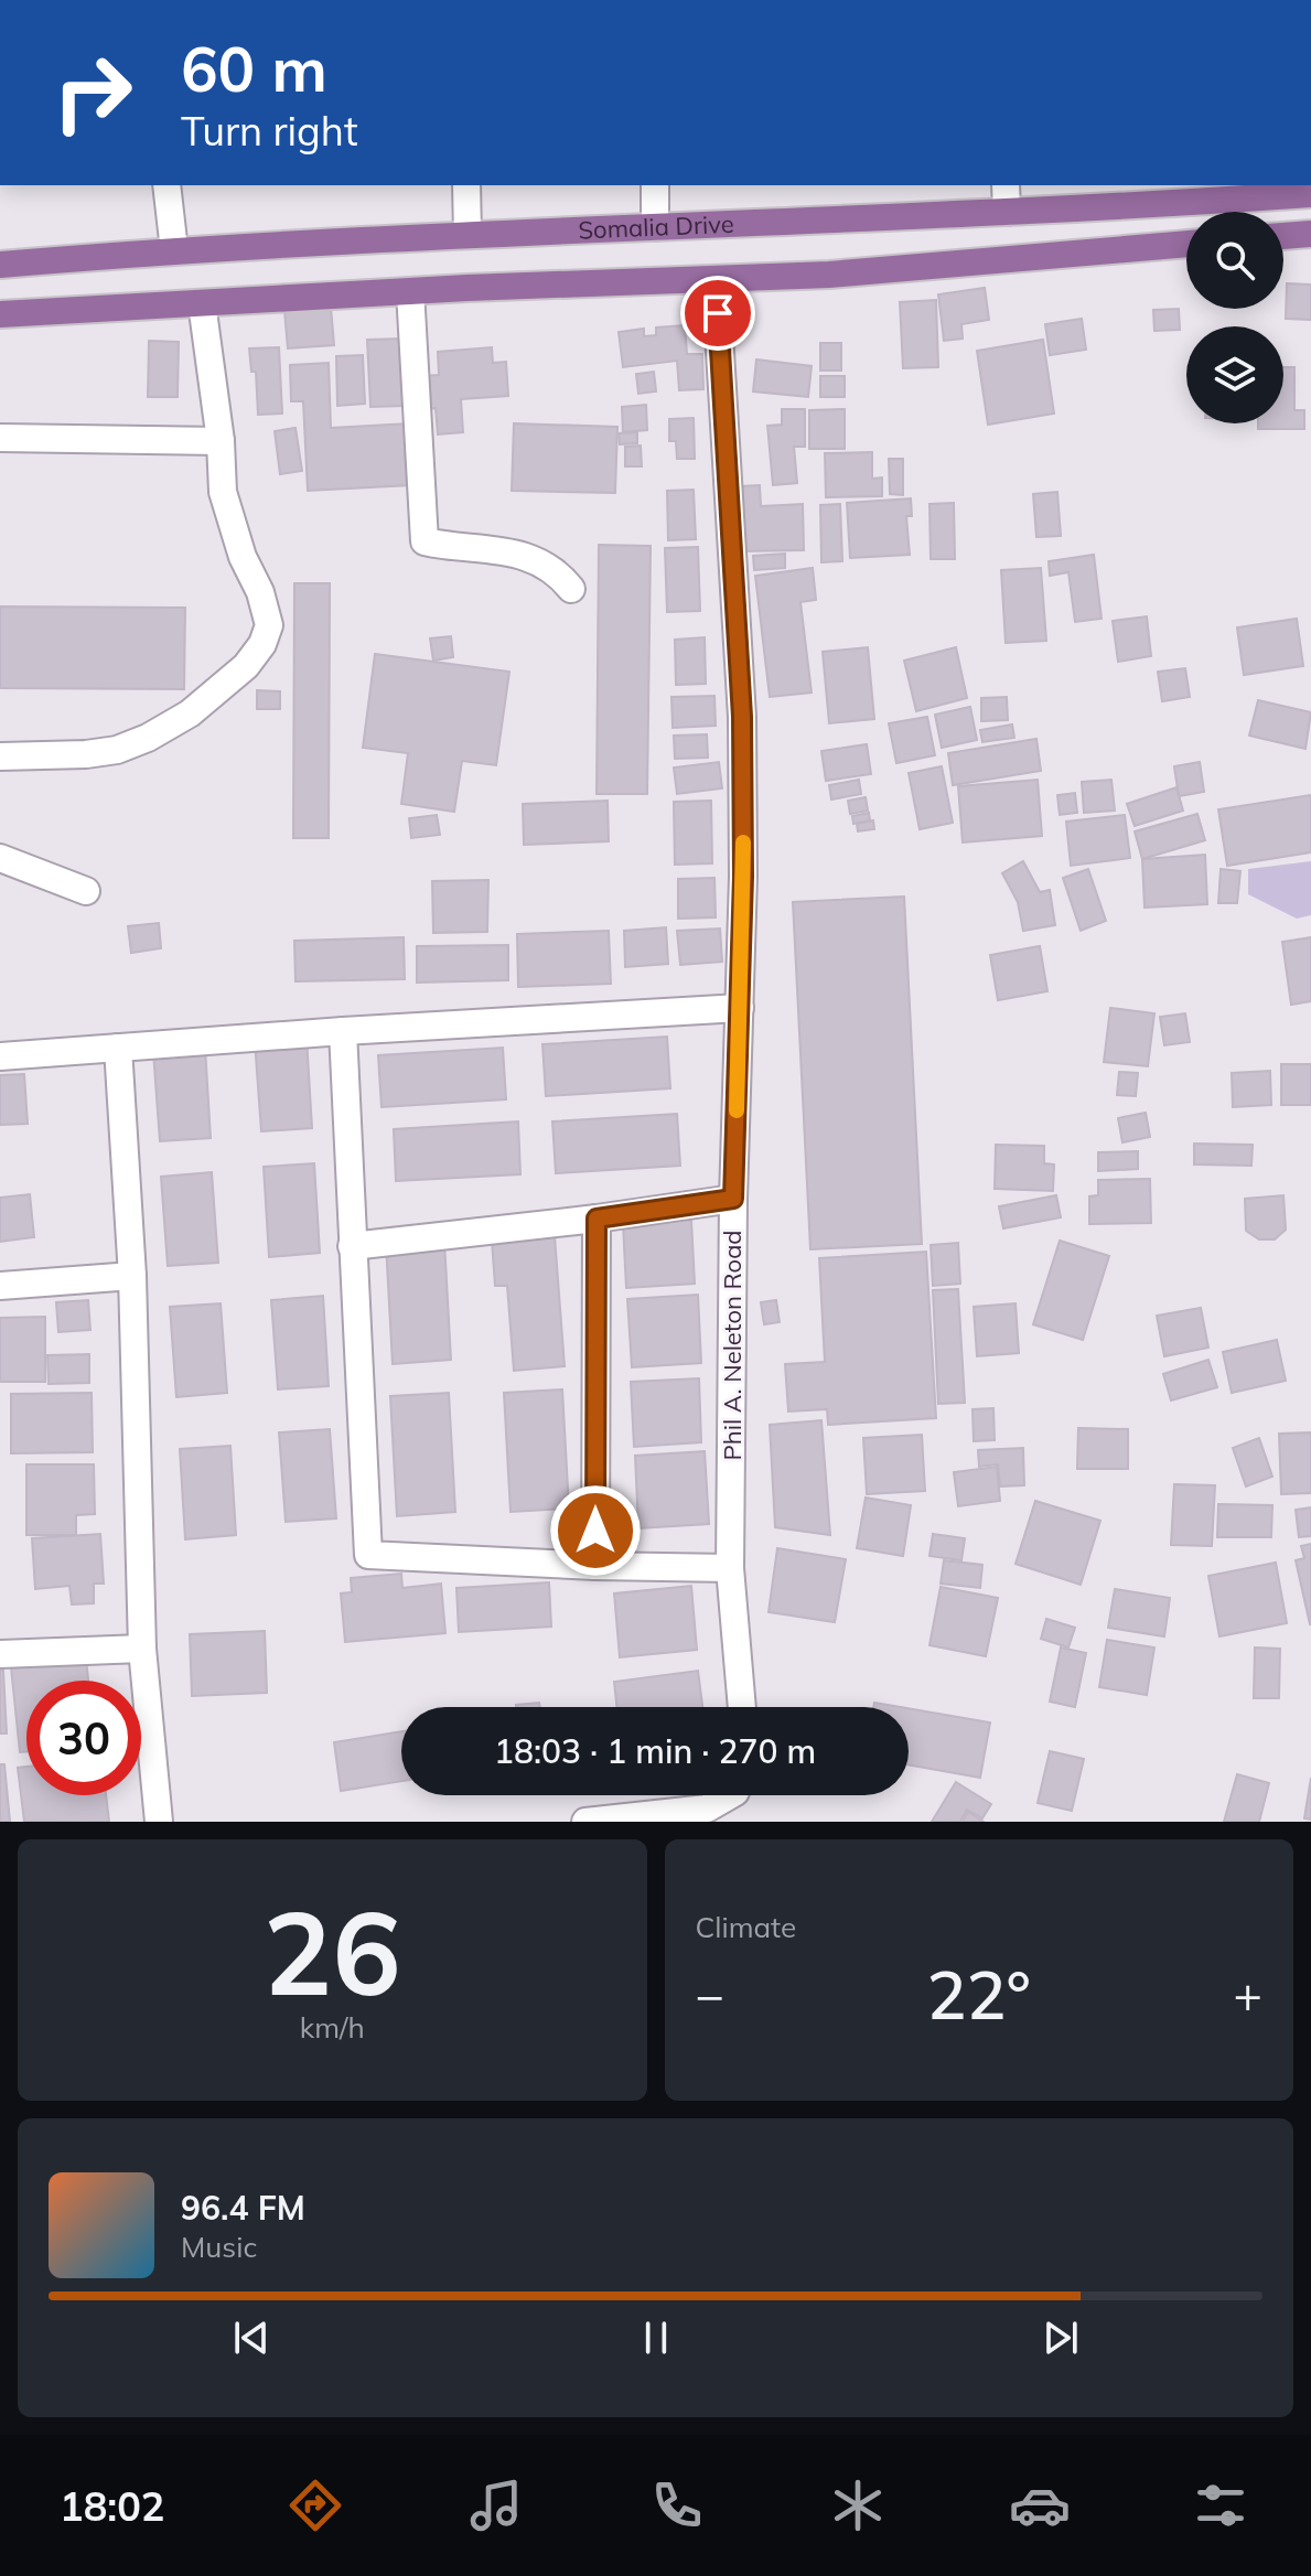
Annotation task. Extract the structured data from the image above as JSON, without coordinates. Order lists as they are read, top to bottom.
{
  "streets": {
    "main road": ["Somalia Drive"],
    "street": ["Phil A. Neleton Road"]
  },
  "page": {
    "turn": ["60 m", "Turn right"],
    "limit": "30",
    "trip": "18:03 · 1 min · 270 m",
    "tile": [
      ["26", "km/h"],
      "Climate"
    ],
    "heat": ["−", "22°", "+"],
    "song": ["96.4 FM", "Music"],
    "tabs": "18:02"
  }
}
